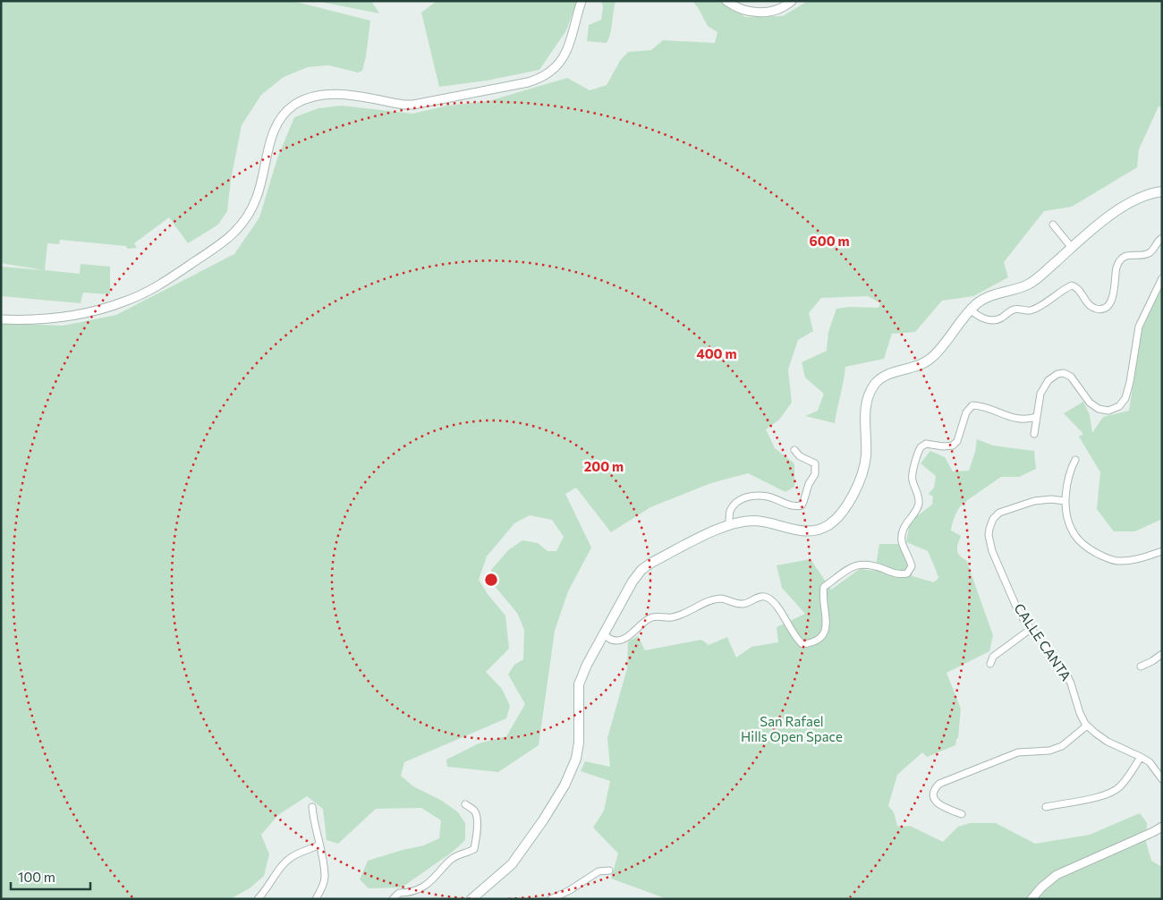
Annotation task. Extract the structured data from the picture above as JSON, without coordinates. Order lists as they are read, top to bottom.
{
  "streets": {
    "street": ["CALLE CANTA"]
  },
  "parks": ["San Rafael Hills Open Space"],
  "scale_bar": "100 m",
  "rings": ["600 m", "400 m", "200 m"]
}
